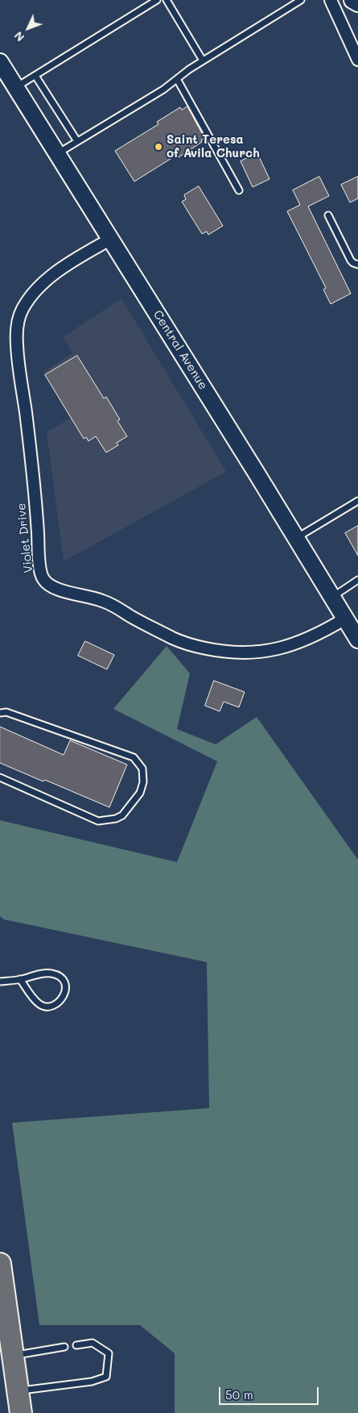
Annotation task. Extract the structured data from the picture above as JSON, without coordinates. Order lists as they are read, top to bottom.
{
  "streets": {
    "main road": ["Central Avenue"],
    "street": ["Violet Drive"]
  },
  "crossings": [
    ["Central Avenue", "Violet Drive"]
  ],
  "places": ["Saint Teresa of Avila Church"],
  "scale_bar": "50 m",
  "north": "bottom left"
}
